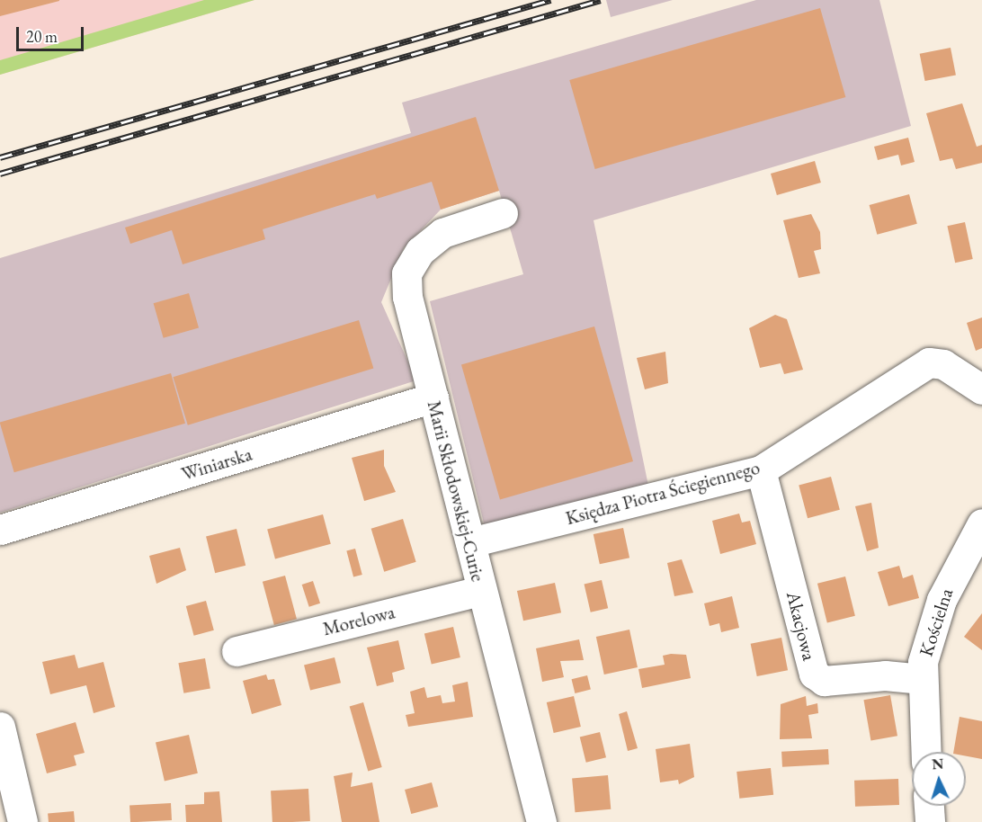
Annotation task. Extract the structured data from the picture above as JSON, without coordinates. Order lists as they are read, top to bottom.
{
  "streets": {
    "street": [
      "Winiarska",
      "Marii Skłodowskiej-Curie",
      "Księdza Piotra Ściegiennego",
      "Morelowa",
      "Kościelna",
      "Akacjowa"
    ]
  },
  "crossings": [
    ["Winiarska", "Marii Skłodowskiej-Curie"],
    ["Marii Skłodowskiej-Curie", "Księdza Piotra Ściegiennego"],
    ["Marii Skłodowskiej-Curie", "Morelowa"],
    ["Księdza Piotra Ściegiennego", "Akacjowa"],
    ["Kościelna", "Akacjowa"]
  ],
  "scale_bar": "20 m",
  "north": "top"
}
